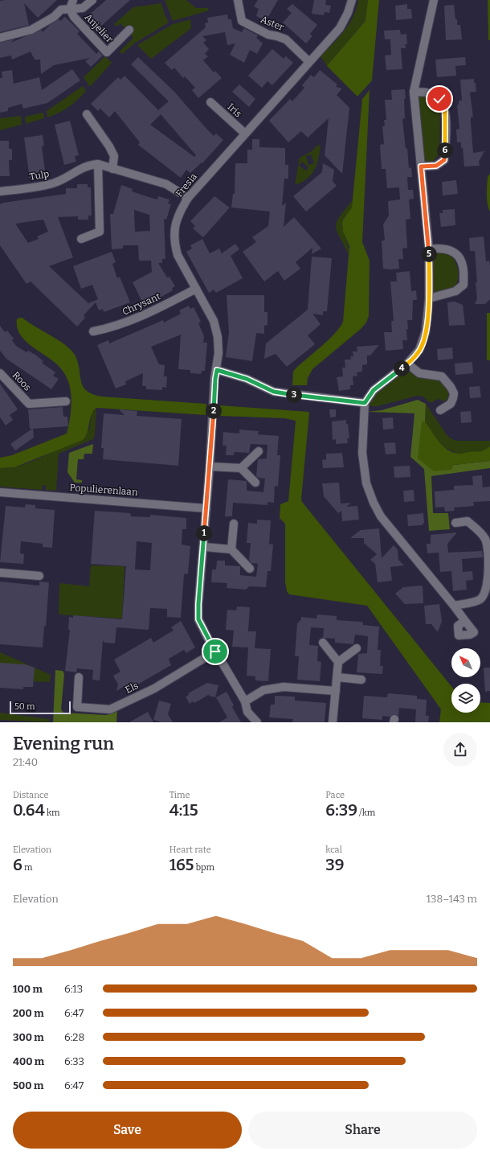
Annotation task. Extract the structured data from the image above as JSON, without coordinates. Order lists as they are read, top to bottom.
{
  "streets": {
    "street": [
      "Aster",
      "Anjelier",
      "Iris",
      "Tulp",
      "Fresia",
      "Chrysant",
      "Roos",
      "Populierenlaan",
      "Els"
    ]
  },
  "crossings": [
    ["Aster", "Fresia"],
    ["Iris", "Fresia"],
    ["Fresia", "Chrysant"]
  ],
  "scale_bar": "50 m",
  "north": "top left",
  "page": {
    "pins": [
      "6",
      "5",
      "4",
      "3",
      "2",
      "1"
    ],
    "scale": "50 m",
    "heading": ["Evening run", "21:40"],
    "stats": [
      ["Distance", "0.64 km"],
      ["Time", "4:15"],
      ["Pace", "6:39 /km"],
      ["Elevation", "6 m"],
      ["Heart rate", "165 bpm"],
      ["kcal", "39"]
    ],
    "chart": ["Elevation", "138–143 m"],
    "list": [
      {
        "name": "100 m",
        "note": "6:13"
      },
      {
        "name": "200 m",
        "note": "6:47"
      },
      {
        "name": "300 m",
        "note": "6:28"
      },
      {
        "name": "400 m",
        "note": "6:33"
      },
      {
        "name": "500 m",
        "note": "6:47"
      }
    ],
    "buttons": ["Save", "Share"]
  }
}
